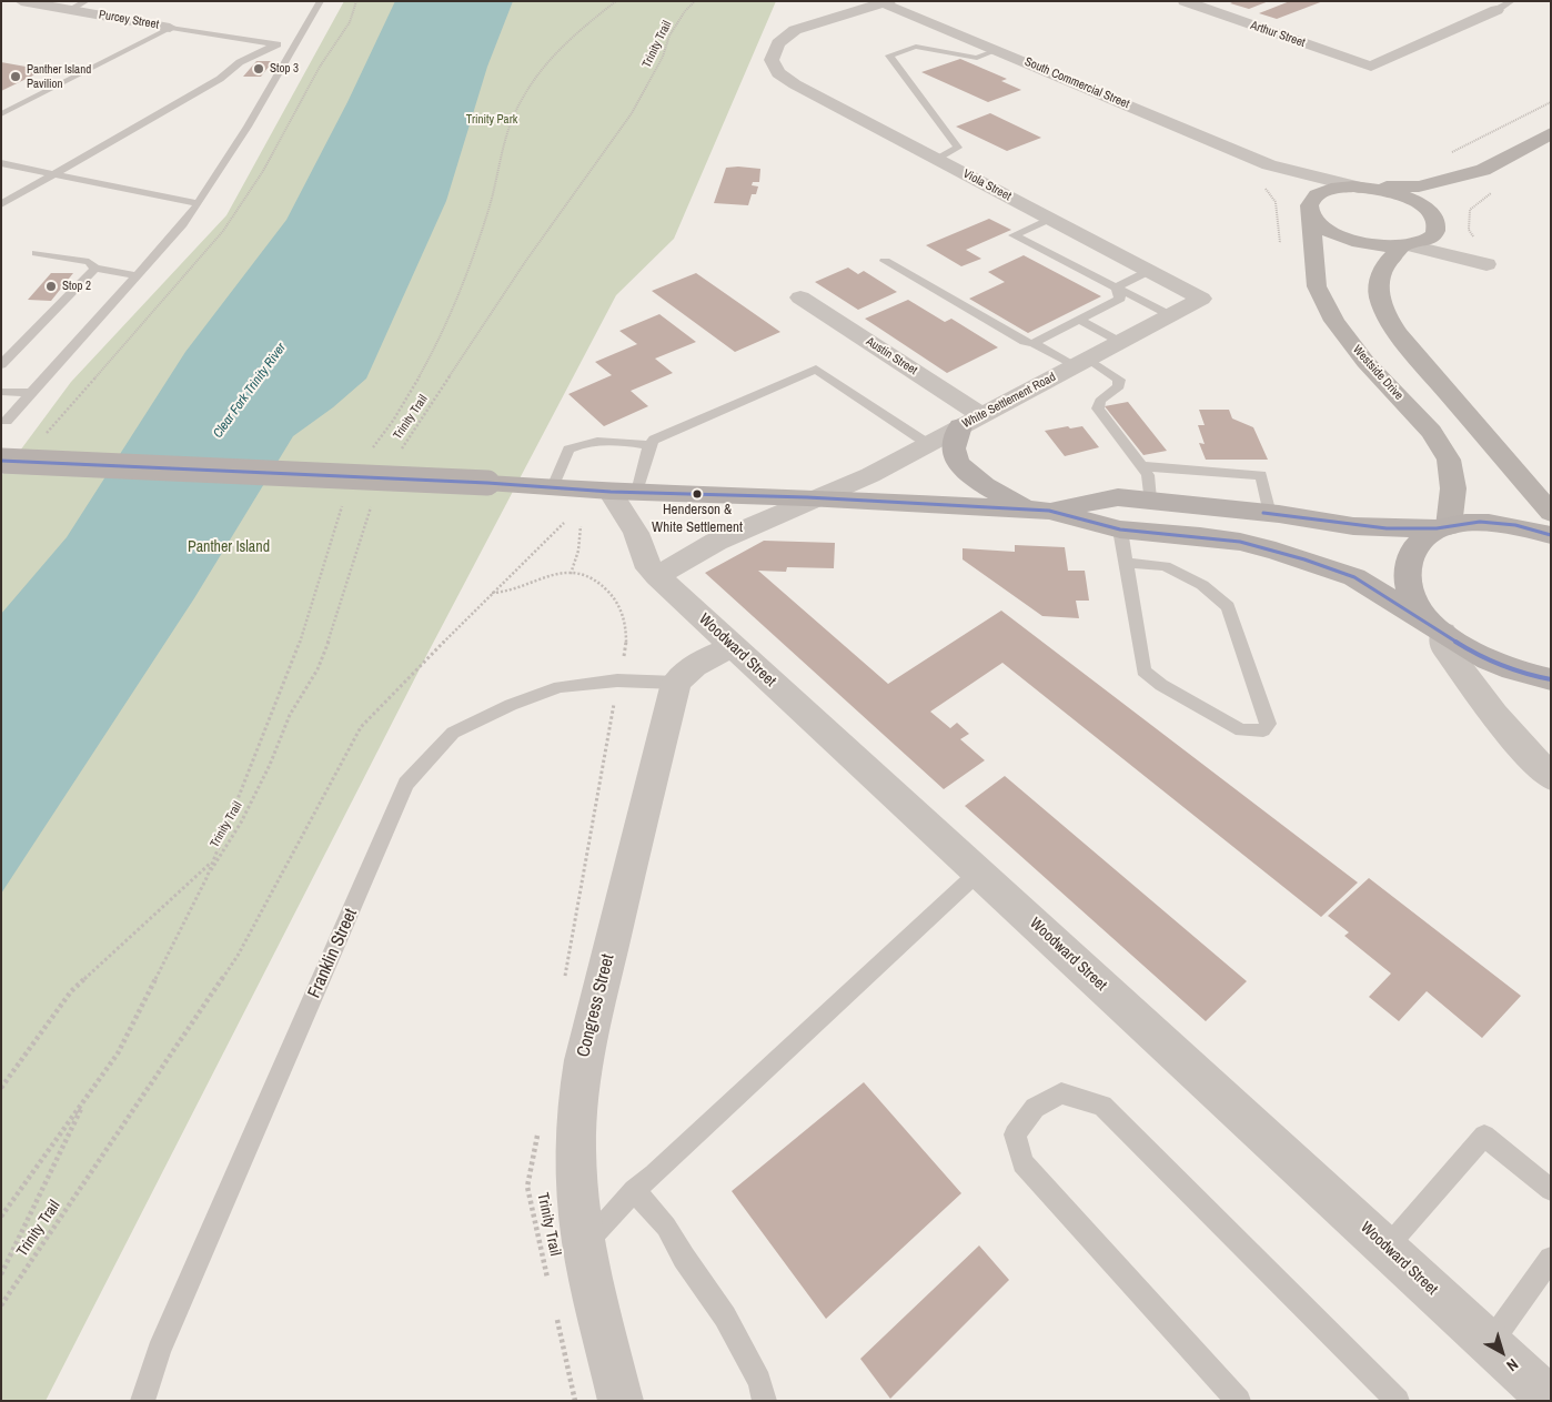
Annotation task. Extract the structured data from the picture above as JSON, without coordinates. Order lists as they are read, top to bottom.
{
  "streets": {
    "main road": ["Westside Drive"],
    "street": [
      "Purcey Street",
      "Arthur Street",
      "South Commercial Street",
      "Viola Street",
      "Austin Street",
      "White Settlement Road",
      "Woodward Street",
      "Congress Street"
    ],
    "lane": ["Franklin Street"],
    "path": ["Trinity Trail"]
  },
  "crossings": [
    ["South Commercial Street", "Viola Street"],
    ["South Commercial Street", "Westside Drive"],
    ["Viola Street", "White Settlement Road"],
    ["Austin Street", "White Settlement Road"],
    ["Franklin Street", "Congress Street"]
  ],
  "water": ["Clear Fork Trinity River"],
  "parks": ["Trinity Park", "Panther Island"],
  "places": [
    "Stop 3",
    "Panther Island Pavilion",
    "Stop 2",
    "Henderson & White Settlement"
  ],
  "north": "bottom right"
}
